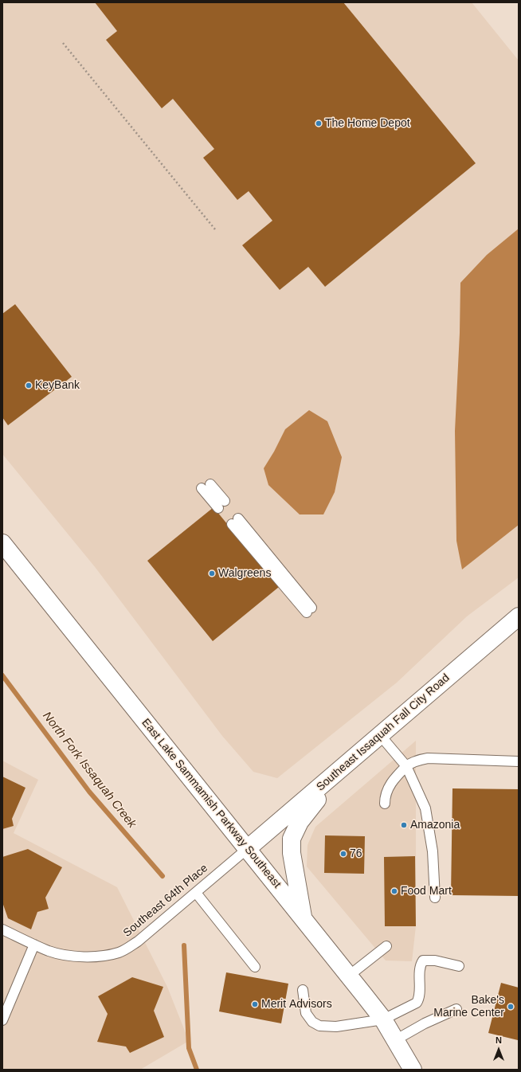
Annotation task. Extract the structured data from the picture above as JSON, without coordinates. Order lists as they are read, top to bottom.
{
  "streets": {
    "main road": ["Southeast Issaquah Fall City Road", "East Lake Sammamish Parkway Southeast"],
    "lane": ["Southeast 64th Place"]
  },
  "crossings": [
    ["Southeast Issaquah Fall City Road", "East Lake Sammamish Parkway Southeast"],
    ["Southeast Issaquah Fall City Road", "Southeast 64th Place"],
    ["East Lake Sammamish Parkway Southeast", "Southeast 64th Place"]
  ],
  "water": ["North Fork Issaquah Creek"],
  "places": [
    "The Home Depot",
    "KeyBank",
    "Walgreens",
    "Amazonia",
    "76",
    "Food Mart",
    "Merit Advisors",
    "Bake's Marine Center"
  ],
  "north": "top"
}
